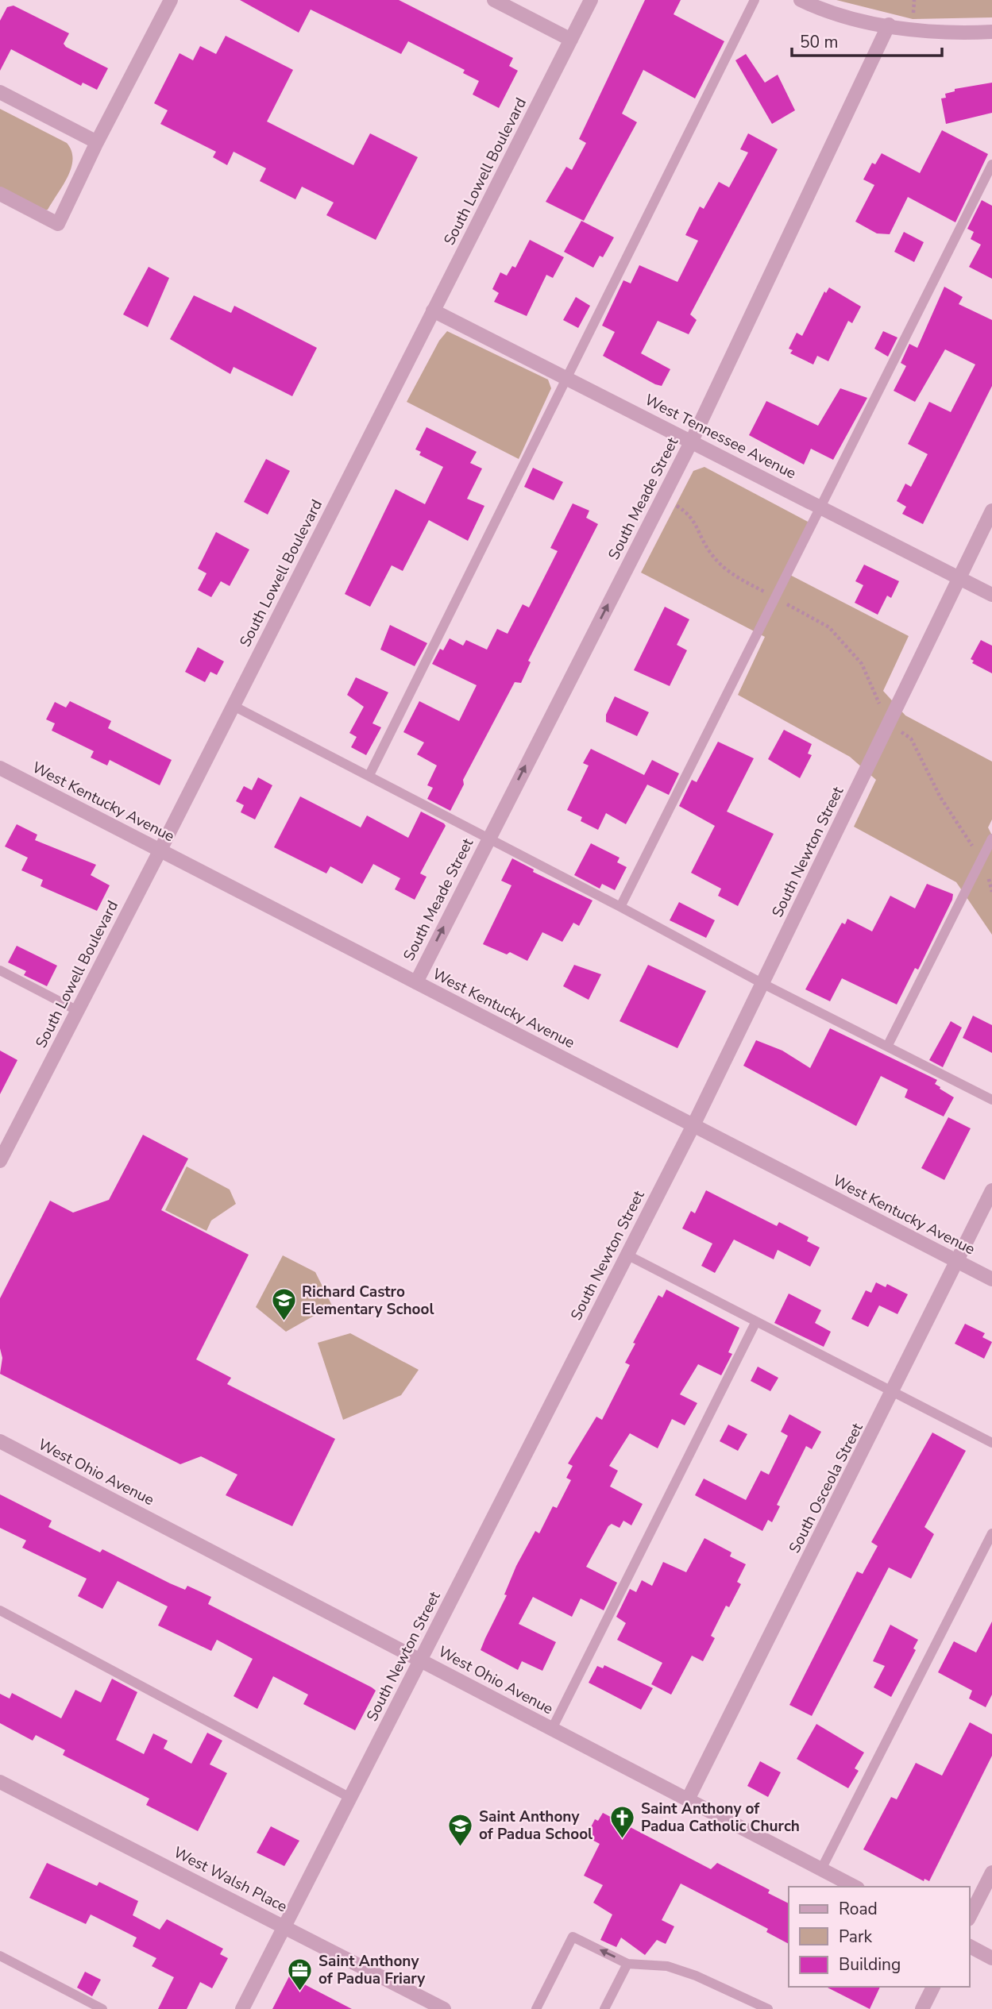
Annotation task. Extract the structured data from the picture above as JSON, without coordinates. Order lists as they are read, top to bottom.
{
  "streets": {
    "street": [
      "South Lowell Boulevard",
      "West Tennessee Avenue",
      "South Meade Street",
      "West Kentucky Avenue",
      "South Newton Street",
      "West Ohio Avenue",
      "South Osceola Street",
      "West Walsh Place"
    ]
  },
  "crossings": [
    ["South Lowell Boulevard", "West Tennessee Avenue"],
    ["South Lowell Boulevard", "West Kentucky Avenue"],
    ["West Tennessee Avenue", "South Meade Street"],
    ["West Tennessee Avenue", "South Newton Street"],
    ["South Meade Street", "West Kentucky Avenue"],
    ["West Kentucky Avenue", "South Newton Street"],
    ["West Kentucky Avenue", "South Osceola Street"],
    ["South Newton Street", "West Ohio Avenue"],
    ["South Newton Street", "West Walsh Place"],
    ["West Ohio Avenue", "South Osceola Street"]
  ],
  "one_way": ["South Meade Street"],
  "places": {
    "school or university": ["Richard Castro Elementary School", "Saint Anthony of Padua School"],
    "church": ["Saint Anthony of Padua Catholic Church"],
    "office": ["Saint Anthony of Padua Friary"]
  },
  "legend": ["Road", "Park", "Building"],
  "scale_bar": "50 m"
}
